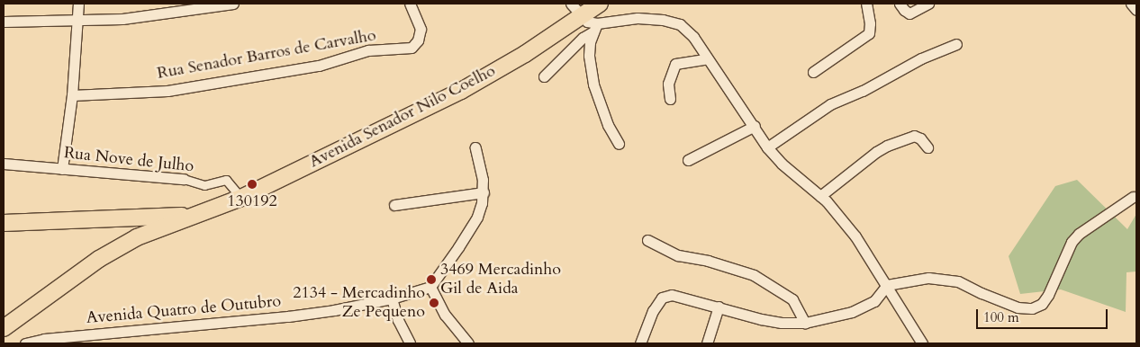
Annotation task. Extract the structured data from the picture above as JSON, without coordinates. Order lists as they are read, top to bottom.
{
  "streets": {
    "main road": ["Avenida Senador Nilo Coelho"],
    "street": ["Rua Senador Barros de Carvalho", "Rua Nove de Julho", "Avenida Quatro de Outubro"]
  },
  "crossings": [
    ["Avenida Senador Nilo Coelho", "Rua Nove de Julho"]
  ],
  "places": ["130192", "3469 Mercadinho Gil de Aida", "2134 - Mercadinho Ze Pequeno"],
  "scale_bar": "100 m"
}
